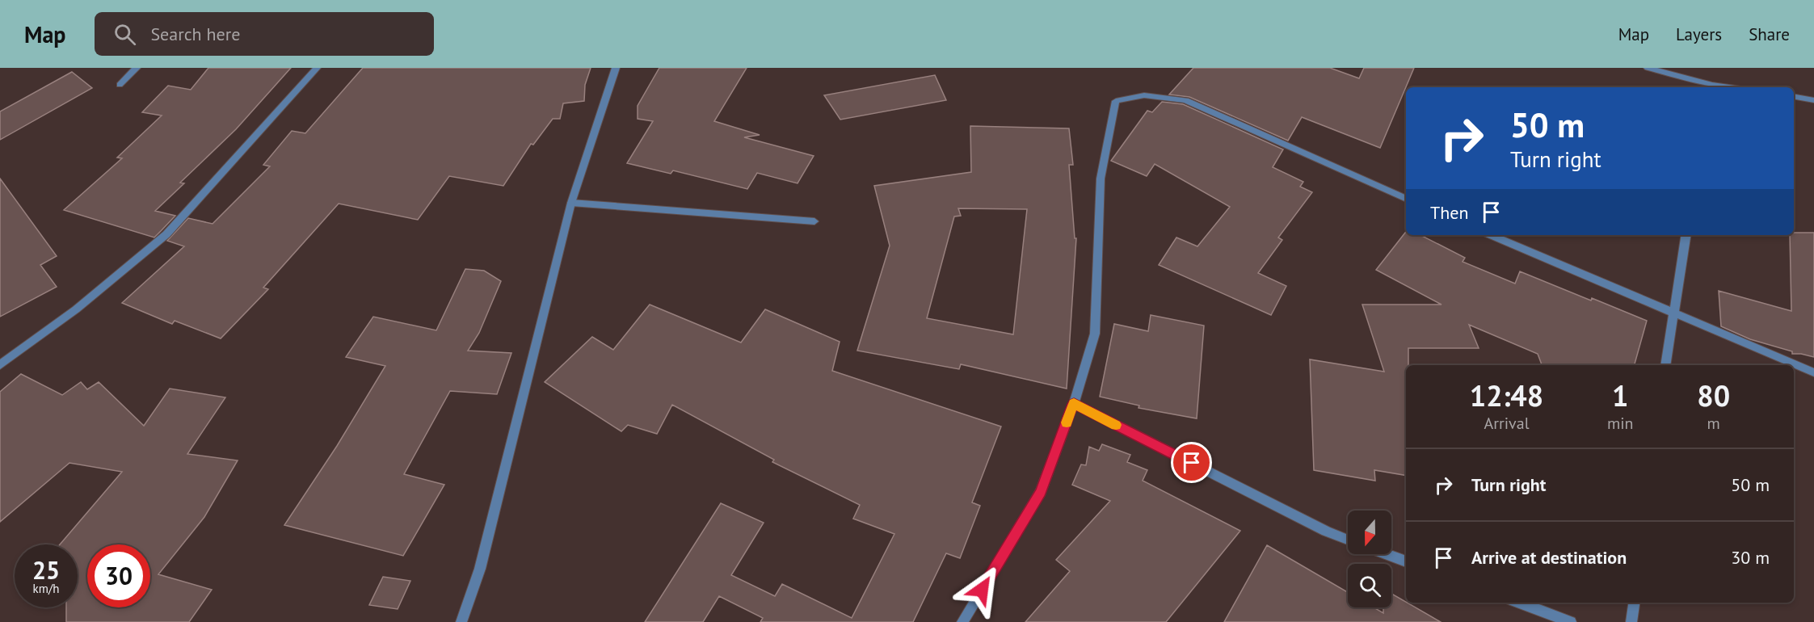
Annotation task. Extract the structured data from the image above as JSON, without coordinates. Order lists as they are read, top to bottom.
{
  "north": "bottom",
  "page": {
    "header": "Map",
    "search": "Search here",
    "nav": ["Map", "Layers", "Share"],
    "turn": ["50 m", "Turn right"],
    "then": "Then",
    "eta": [
      "12:48",
      "Arrival",
      "1",
      "min",
      "80",
      "m"
    ],
    "list": [
      {
        "name": "Turn right",
        "value": "50 m"
      },
      {
        "name": "Arrive at destination",
        "value": "30 m"
      }
    ],
    "speed": "25 km/h",
    "limit": "30"
  }
}
